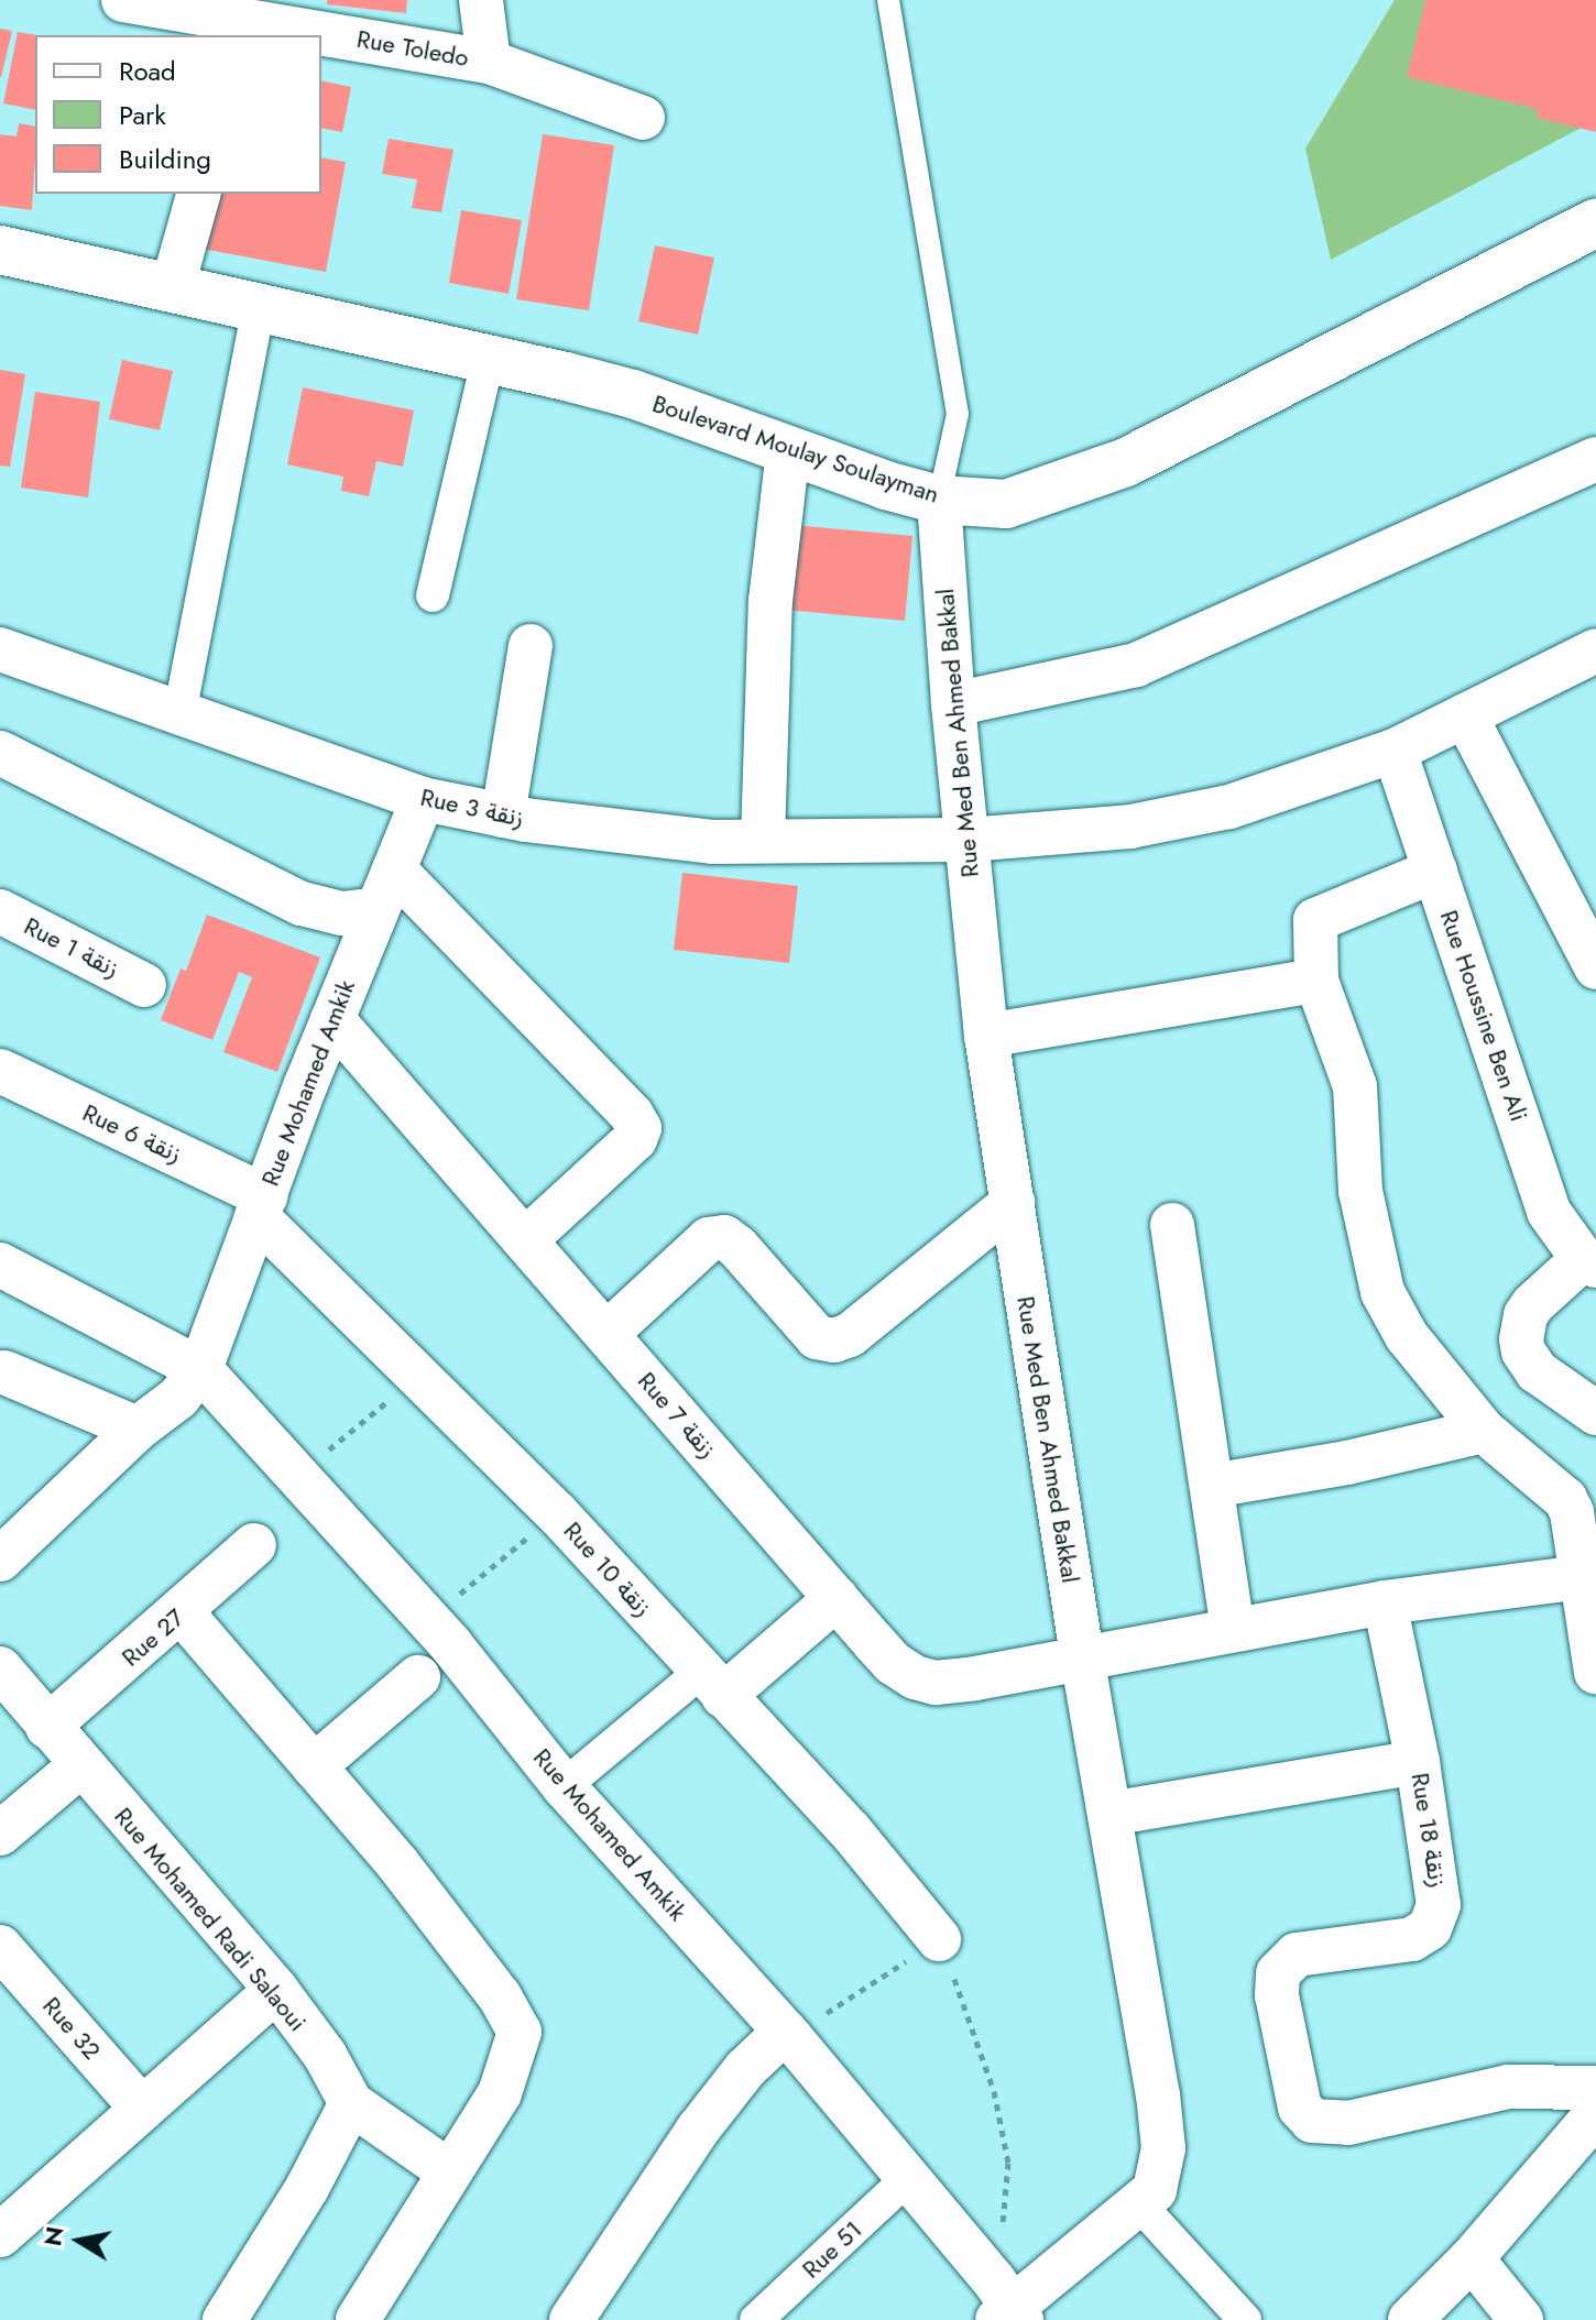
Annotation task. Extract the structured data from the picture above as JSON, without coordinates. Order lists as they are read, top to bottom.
{
  "streets": {
    "main road": ["Boulevard Moulay Soulayman"],
    "street": [
      "Rue Toledo",
      "Rue Med Ben Ahmed Bakkal",
      "Rue 3 زنقة",
      "Rue 1 زنقة",
      "Rue Houssine Ben Ali",
      "Rue Mohamed Amkik",
      "Rue 6 زنقة",
      "Rue 7 زنقة",
      "Rue 10 زنقة",
      "Rue 27",
      "Rue 18 زنقة",
      "Rue Mohamed Radi Salaoui",
      "Rue 32",
      "Rue 51"
    ]
  },
  "crossings": [
    ["Boulevard Moulay Soulayman", "Rue Med Ben Ahmed Bakkal"],
    ["Rue Med Ben Ahmed Bakkal", "Rue 3 زنقة"],
    ["Rue Med Ben Ahmed Bakkal", "Rue Mohamed Amkik"],
    ["Rue Med Ben Ahmed Bakkal", "Rue 7 زنقة"],
    ["Rue 3 زنقة", "Rue Houssine Ben Ali"],
    ["Rue 3 زنقة", "Rue Mohamed Amkik"],
    ["Rue Mohamed Amkik", "Rue 6 زنقة"],
    ["Rue Mohamed Amkik", "Rue 7 زنقة"],
    ["Rue Mohamed Amkik", "Rue 10 زنقة"],
    ["Rue Mohamed Amkik", "Rue 51"],
    ["Rue 6 زنقة", "Rue 10 زنقة"],
    ["Rue 7 زنقة", "Rue 18 زنقة"],
    ["Rue 27", "Rue Mohamed Radi Salaoui"]
  ],
  "legend": ["Road", "Park", "Building"],
  "north": "left"
}
